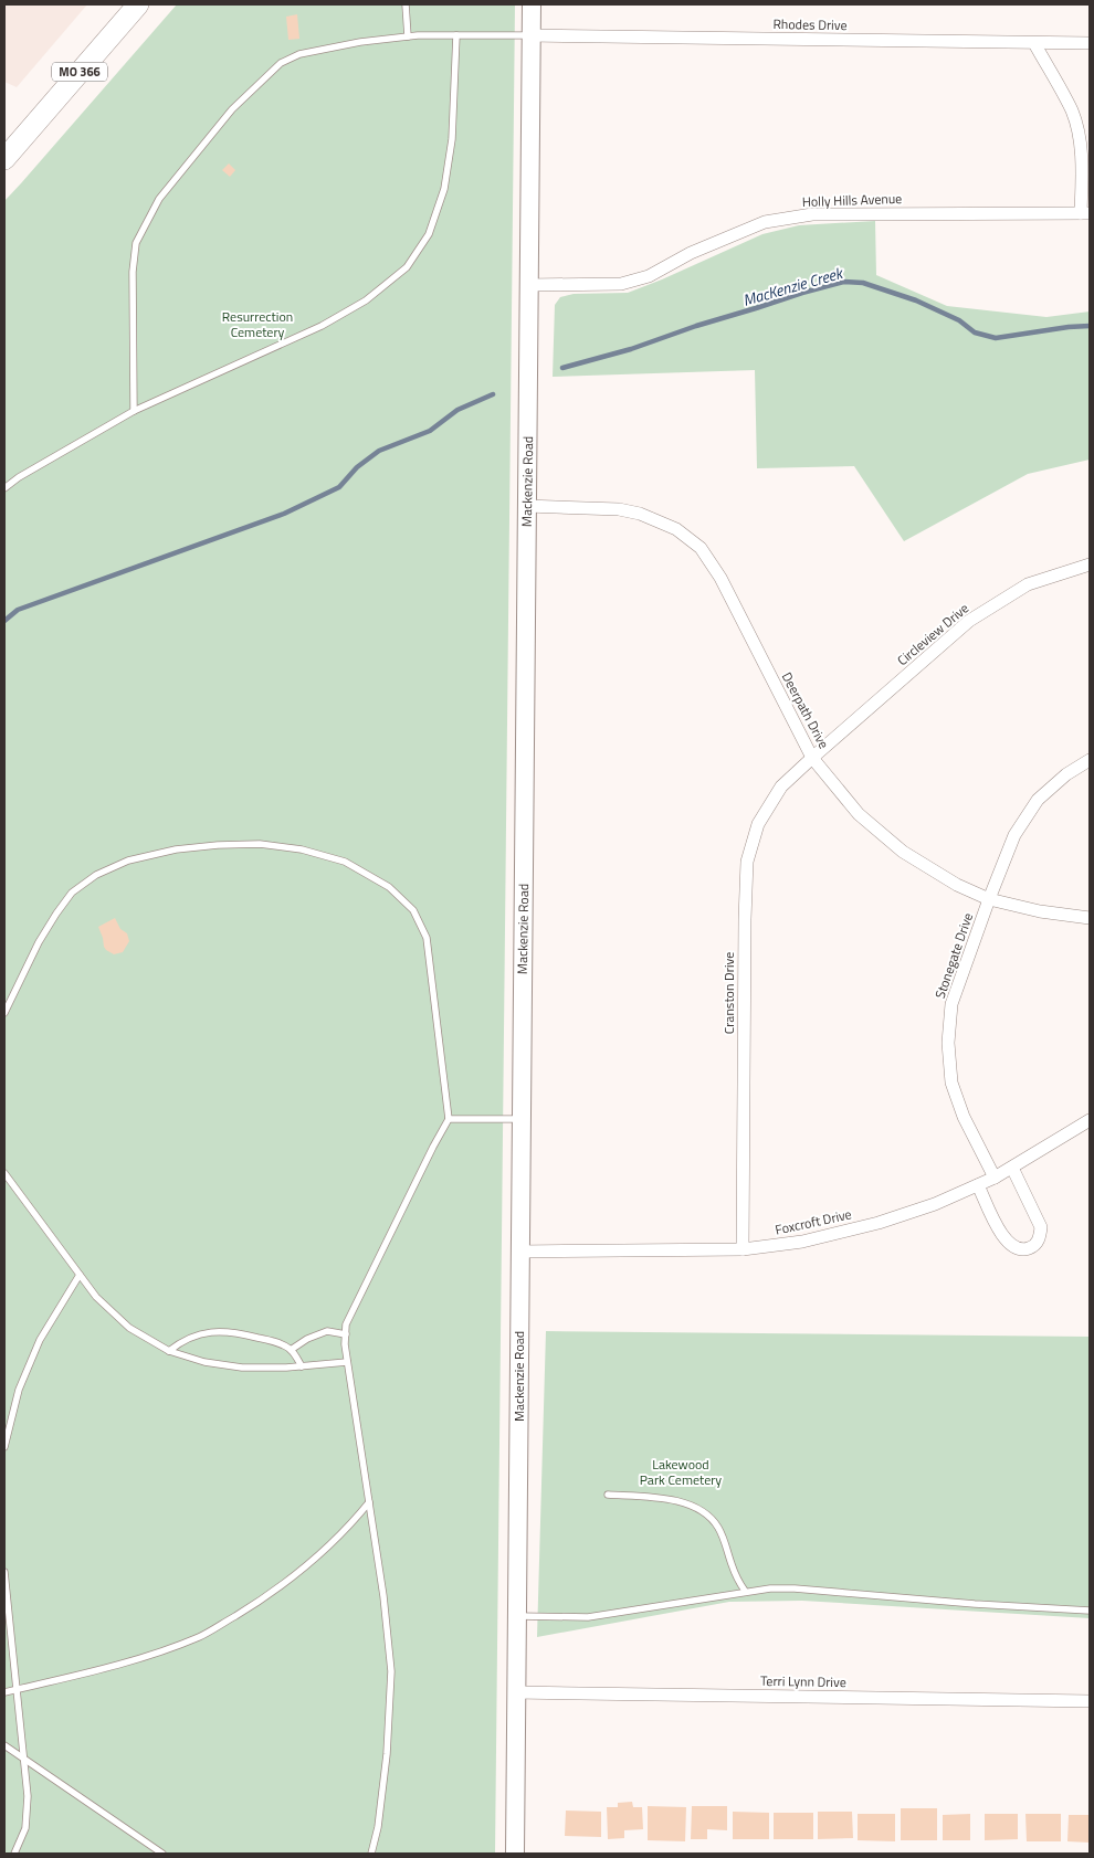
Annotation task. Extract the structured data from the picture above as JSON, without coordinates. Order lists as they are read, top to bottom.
{
  "streets": {
    "main road": ["MO 366", "Mackenzie Road"],
    "street": [
      "Rhodes Drive",
      "Holly Hills Avenue",
      "Circleview Drive",
      "Deerpath Drive",
      "Stonegate Drive",
      "Cranston Drive",
      "Foxcroft Drive",
      "Terri Lynn Drive"
    ]
  },
  "crossings": [
    ["Rhodes Drive", "Mackenzie Road"],
    ["Holly Hills Avenue", "Mackenzie Road"],
    ["Mackenzie Road", "Deerpath Drive"],
    ["Mackenzie Road", "Foxcroft Drive"],
    ["Mackenzie Road", "Terri Lynn Drive"],
    ["Circleview Drive", "Deerpath Drive"],
    ["Circleview Drive", "Cranston Drive"],
    ["Deerpath Drive", "Stonegate Drive"],
    ["Deerpath Drive", "Cranston Drive"],
    ["Stonegate Drive", "Foxcroft Drive"],
    ["Cranston Drive", "Foxcroft Drive"]
  ],
  "water": ["MacKenzie Creek"],
  "parks": ["Resurrection Cemetery", "Lakewood Park Cemetery"]
}
